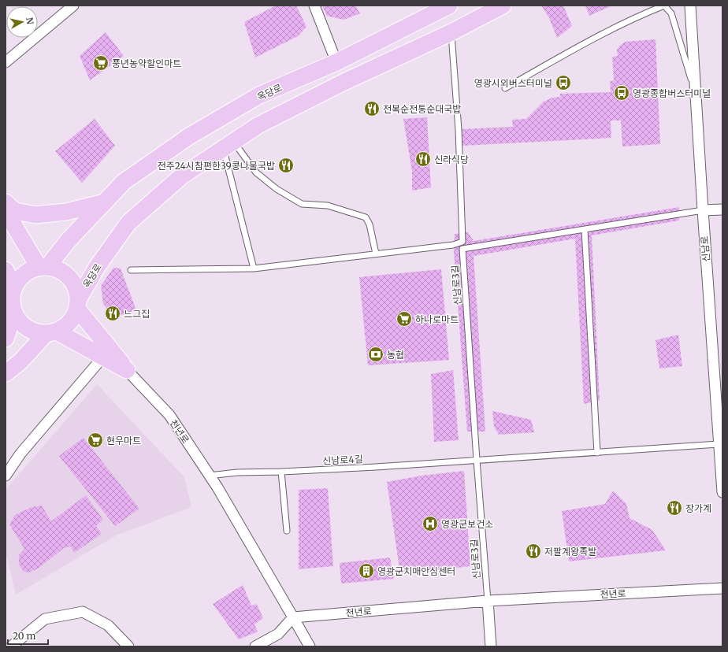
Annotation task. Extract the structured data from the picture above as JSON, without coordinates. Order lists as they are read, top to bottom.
{
  "streets": {
    "main road": ["옥당로"],
    "street": ["신남로", "천년로"],
    "lane": ["신남로3길", "신남로4길"]
  },
  "crossings": [
    ["신남로", "신남로4길"],
    ["신남로3길", "천년로"],
    ["신남로3길", "신남로4길"],
    ["천년로", "신남로4길"]
  ],
  "places": {
    "supermarket": ["풍년농약할인마트", "하나로마트", "현우마트"],
    "bus stop": ["영광시외버스터미널", "영광종합버스터미널"],
    "restaurant": [
      "전복순전통순대국밥",
      "신라식당",
      "전주24시참편한39콩나물국밥",
      "느그집",
      "장가계",
      "저팔계왕족발"
    ],
    "bank": ["농협"],
    "hospital": ["영광군보건소"],
    "building": ["영광군치매안심센터"]
  },
  "scale_bar": "20 m",
  "north": "right"
}
